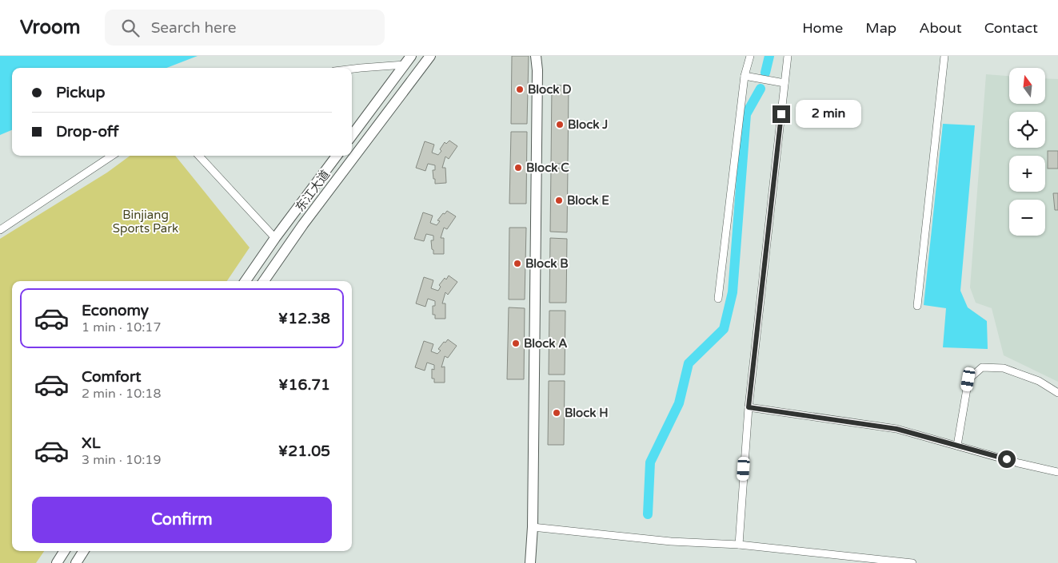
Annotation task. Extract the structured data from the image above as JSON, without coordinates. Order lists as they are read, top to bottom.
{
  "streets": {
    "main road": ["东江大道"]
  },
  "parks": ["Binjiang Sports Park"],
  "places": [
    "Block D",
    "Block J",
    "Block C",
    "Block E",
    "Block B",
    "Block A",
    "Block H"
  ],
  "north": "top",
  "page": {
    "header": "Vroom",
    "search": "Search here",
    "nav": [
      "Home",
      "Map",
      "About",
      "Contact"
    ],
    "map_buttons": ["+", "−"],
    "banner": ["Pickup", "Drop-off"],
    "bubble": "2 min",
    "list": [
      {
        "name": "Economy",
        "note": "1 min · 10:17",
        "value": "¥12.38"
      },
      {
        "name": "Comfort",
        "note": "2 min · 10:18",
        "value": "¥16.71"
      },
      {
        "name": "XL",
        "note": "3 min · 10:19",
        "value": "¥21.05"
      }
    ],
    "buttons": "Confirm"
  }
}
